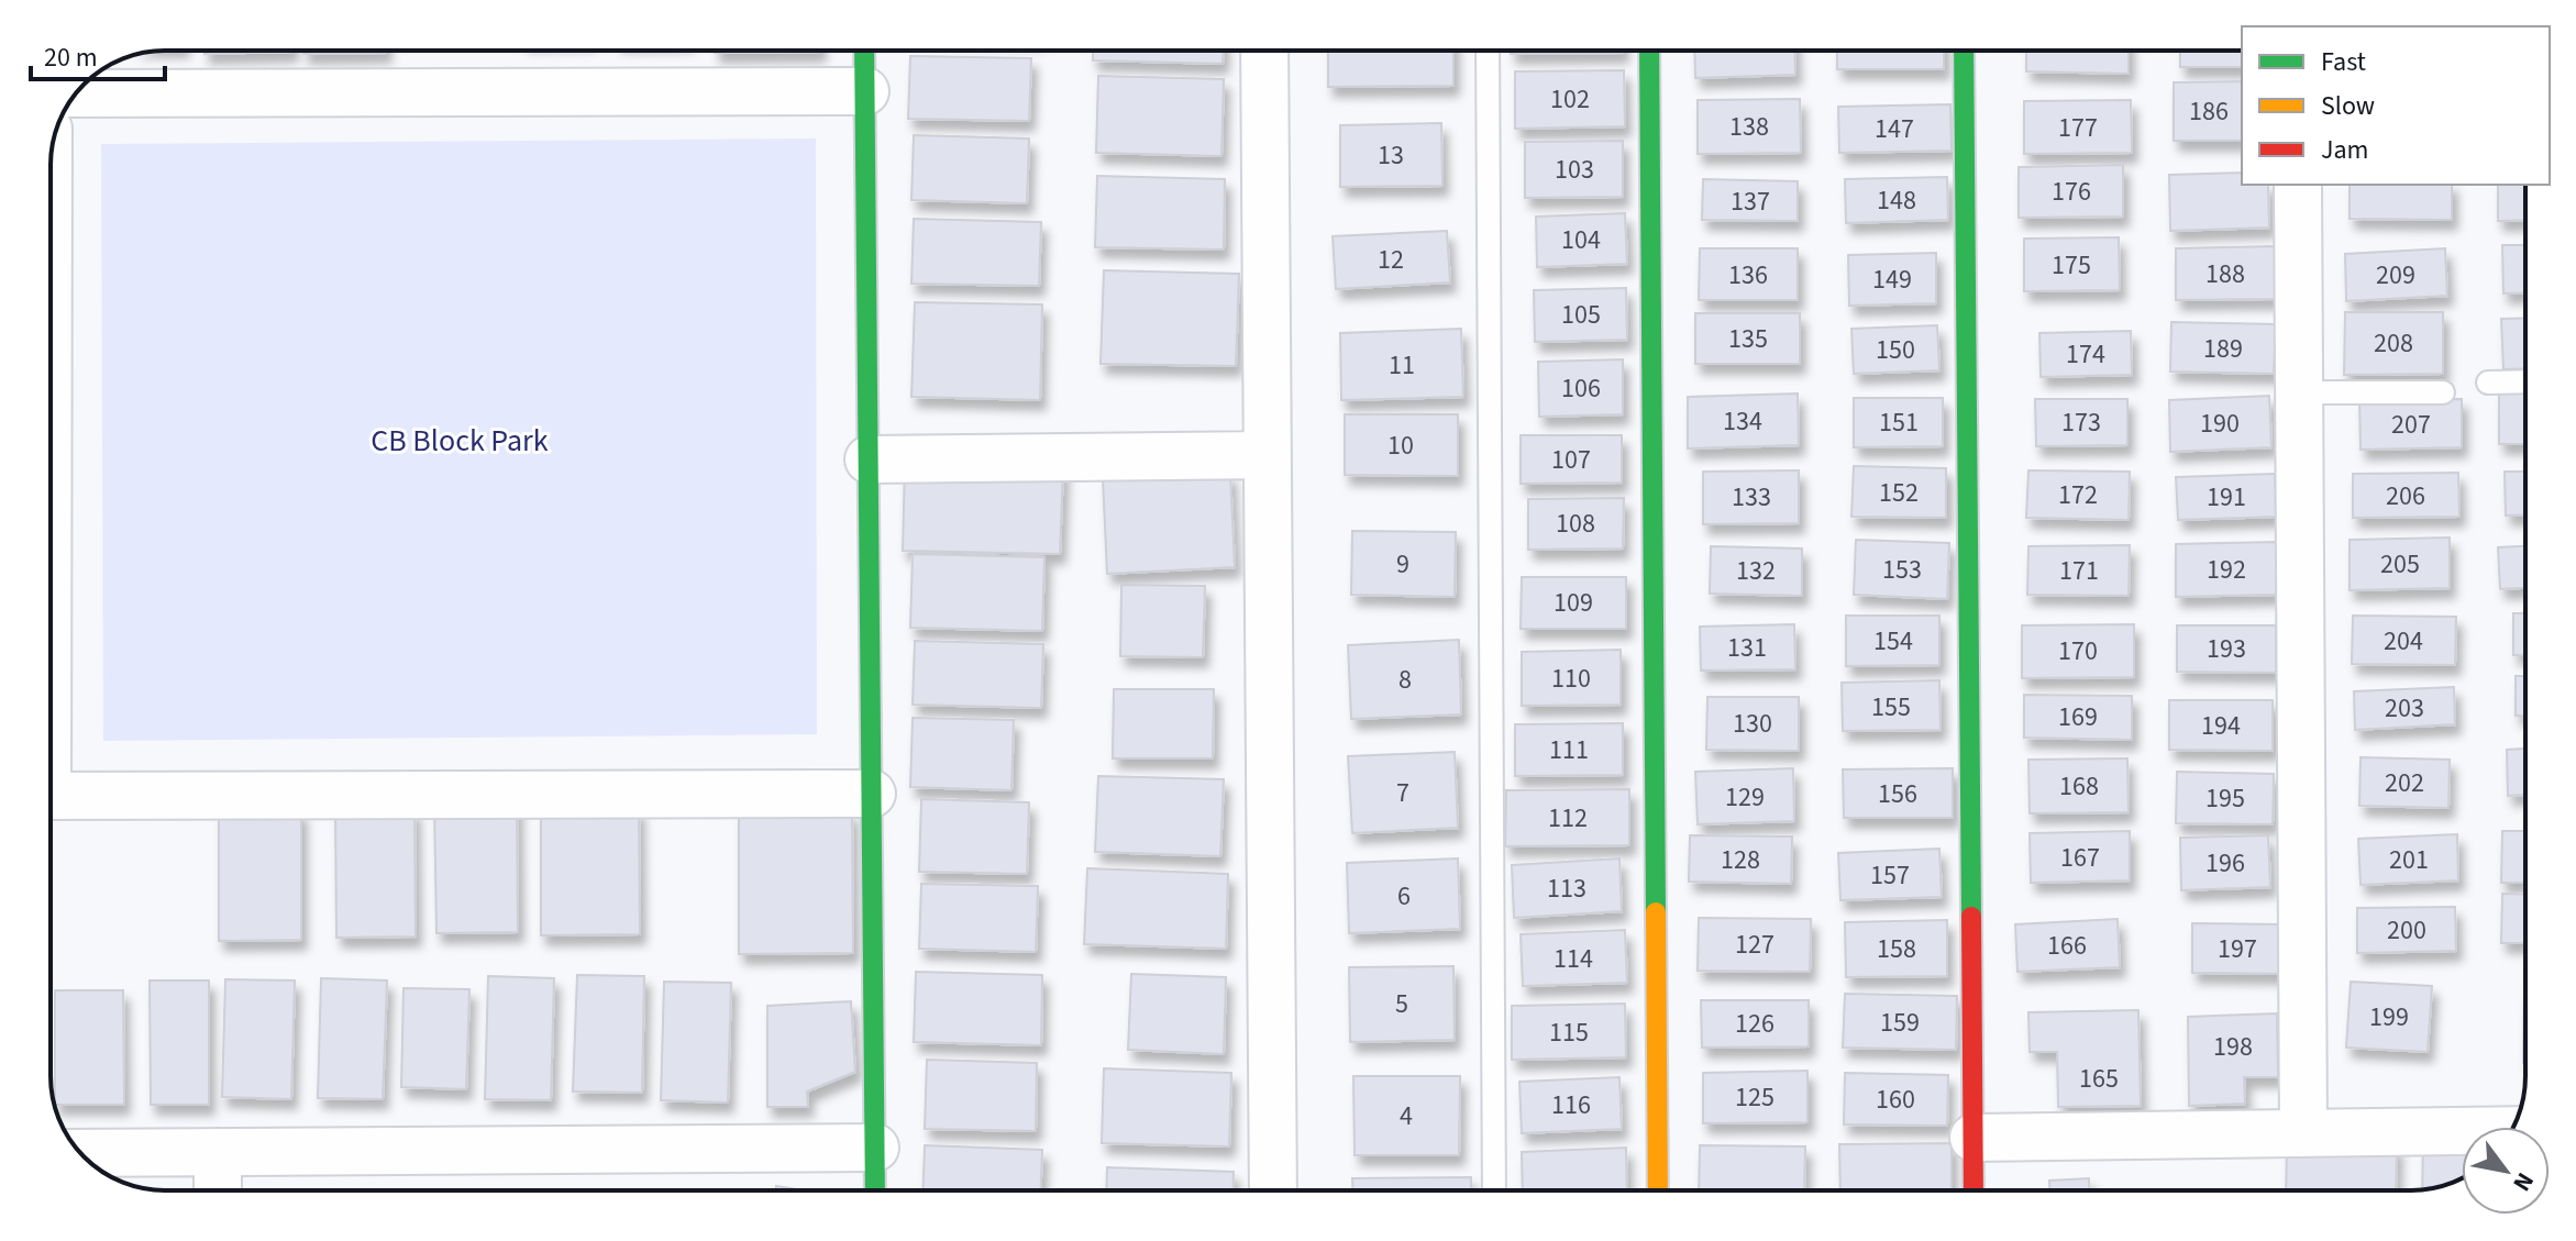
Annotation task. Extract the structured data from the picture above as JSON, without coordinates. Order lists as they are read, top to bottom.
{
  "parks": ["CB Block Park"],
  "house_numbers": [
    "102",
    "186",
    "138",
    "177",
    "147",
    "13",
    "103",
    "176",
    "148",
    "137",
    "104",
    "12",
    "175",
    "188",
    "136",
    "209",
    "149",
    "105",
    "135",
    "208",
    "189",
    "150",
    "174",
    "11",
    "106",
    "134",
    "151",
    "173",
    "190",
    "207",
    "10",
    "107",
    "152",
    "172",
    "206",
    "133",
    "191",
    "108",
    "9",
    "205",
    "153",
    "192",
    "132",
    "171",
    "109",
    "154",
    "204",
    "131",
    "193",
    "170",
    "110",
    "8",
    "155",
    "203",
    "169",
    "130",
    "194",
    "111",
    "202",
    "168",
    "7",
    "156",
    "129",
    "195",
    "112",
    "167",
    "128",
    "201",
    "196",
    "157",
    "113",
    "6",
    "200",
    "127",
    "166",
    "158",
    "197",
    "114",
    "5",
    "199",
    "159",
    "126",
    "115",
    "198",
    "165",
    "125",
    "160",
    "116",
    "4"
  ],
  "legend": ["Fast", "Slow", "Jam"],
  "scale_bar": "20 m",
  "north": "bottom right"
}
